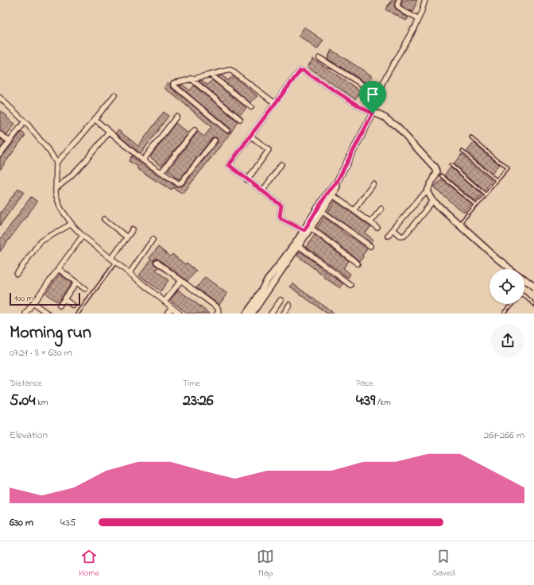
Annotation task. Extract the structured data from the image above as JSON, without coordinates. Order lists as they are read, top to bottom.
{
  "scale_bar": "100 m",
  "page": {
    "scale": "100 m",
    "heading": ["Morning run", "07:21 · 8 × 630 m"],
    "stats": [
      ["Distance", "5.04 km"],
      ["Time", "23:26"],
      ["Pace", "4:39 /km"]
    ],
    "chart": ["Elevation", "261–266 m"],
    "list": [
      {
        "name": "630 m",
        "note": "4:35"
      }
    ],
    "tabs": ["Home", "Map", "Saved"]
  }
}
